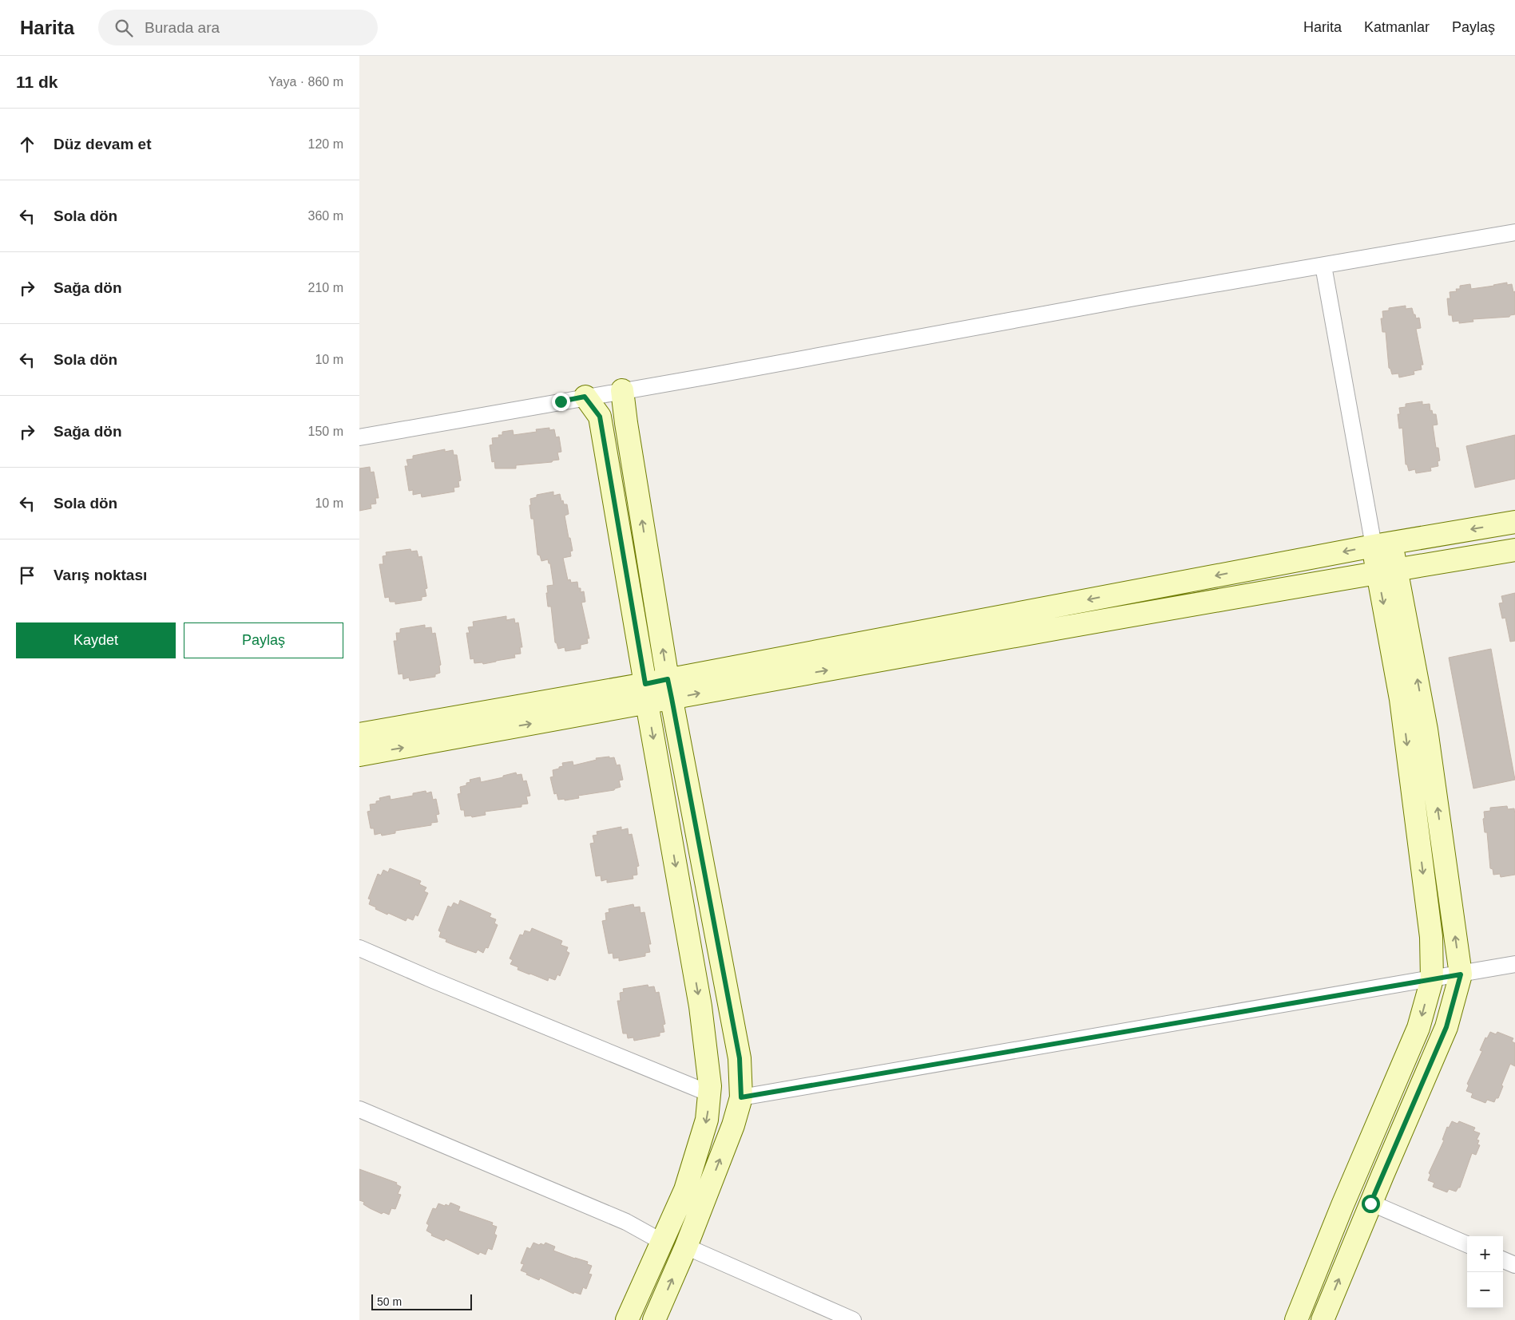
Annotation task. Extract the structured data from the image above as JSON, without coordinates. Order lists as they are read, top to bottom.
{
  "scale_bar": "50 m",
  "page": {
    "header": "Harita",
    "search": "Burada ara",
    "nav": ["Harita", "Katmanlar", "Paylaş"],
    "heading": ["11 dk", "Yaya · 860 m"],
    "list": [
      ["Düz devam et", "120 m"],
      ["Sola dön", "360 m"],
      ["Sağa dön", "210 m"],
      ["Sola dön", "10 m"],
      ["Sağa dön", "150 m"],
      ["Sola dön", "10 m"],
      "Varış noktası"
    ],
    "buttons": ["Kaydet", "Paylaş"],
    "map_buttons": ["+", "−"],
    "scale": "50 m"
  }
}
